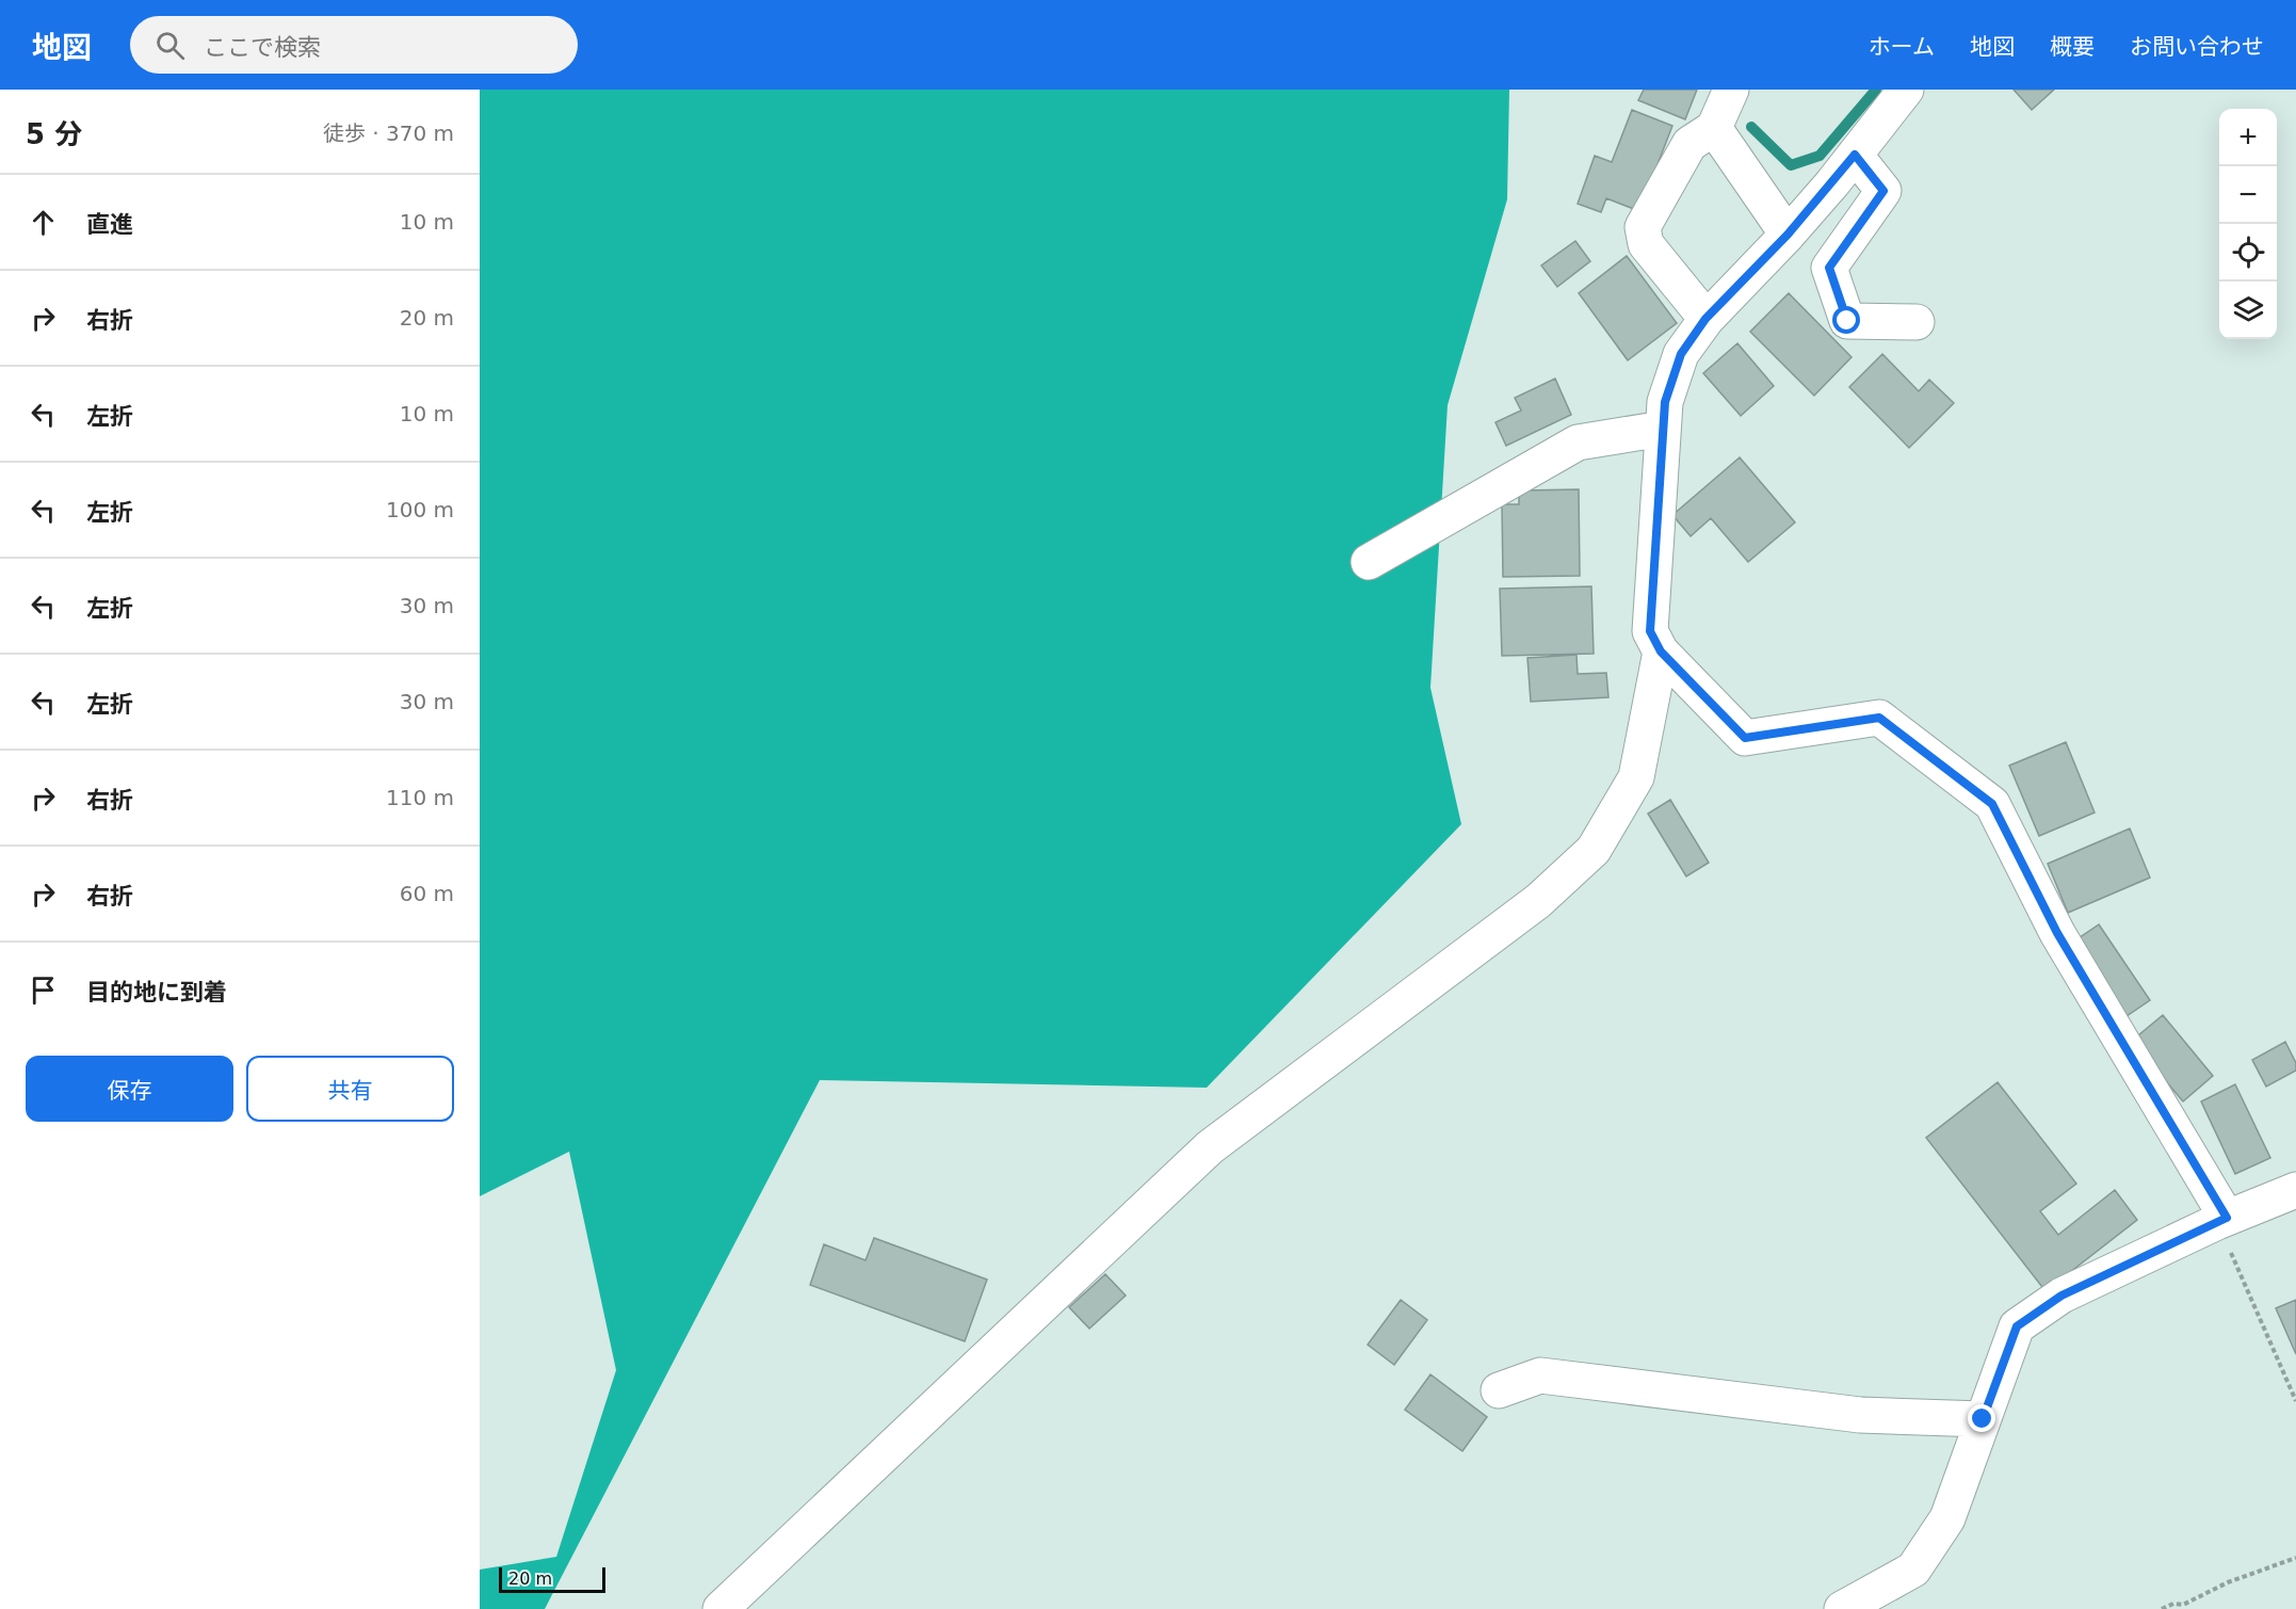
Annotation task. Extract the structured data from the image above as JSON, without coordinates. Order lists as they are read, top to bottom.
{
  "scale_bar": "20 m",
  "page": {
    "header": "地図",
    "search": "ここで検索",
    "nav": [
      "ホーム",
      "地図",
      "概要",
      "お問い合わせ"
    ],
    "heading": ["5 分", "徒歩 · 370 m"],
    "map_buttons": ["+", "−"],
    "list": [
      ["直進", "10 m"],
      ["右折", "20 m"],
      ["左折", "10 m"],
      ["左折", "100 m"],
      ["左折", "30 m"],
      ["左折", "30 m"],
      ["右折", "110 m"],
      ["右折", "60 m"],
      "目的地に到着"
    ],
    "buttons": ["保存", "共有"],
    "scale": "20 m"
  }
}
